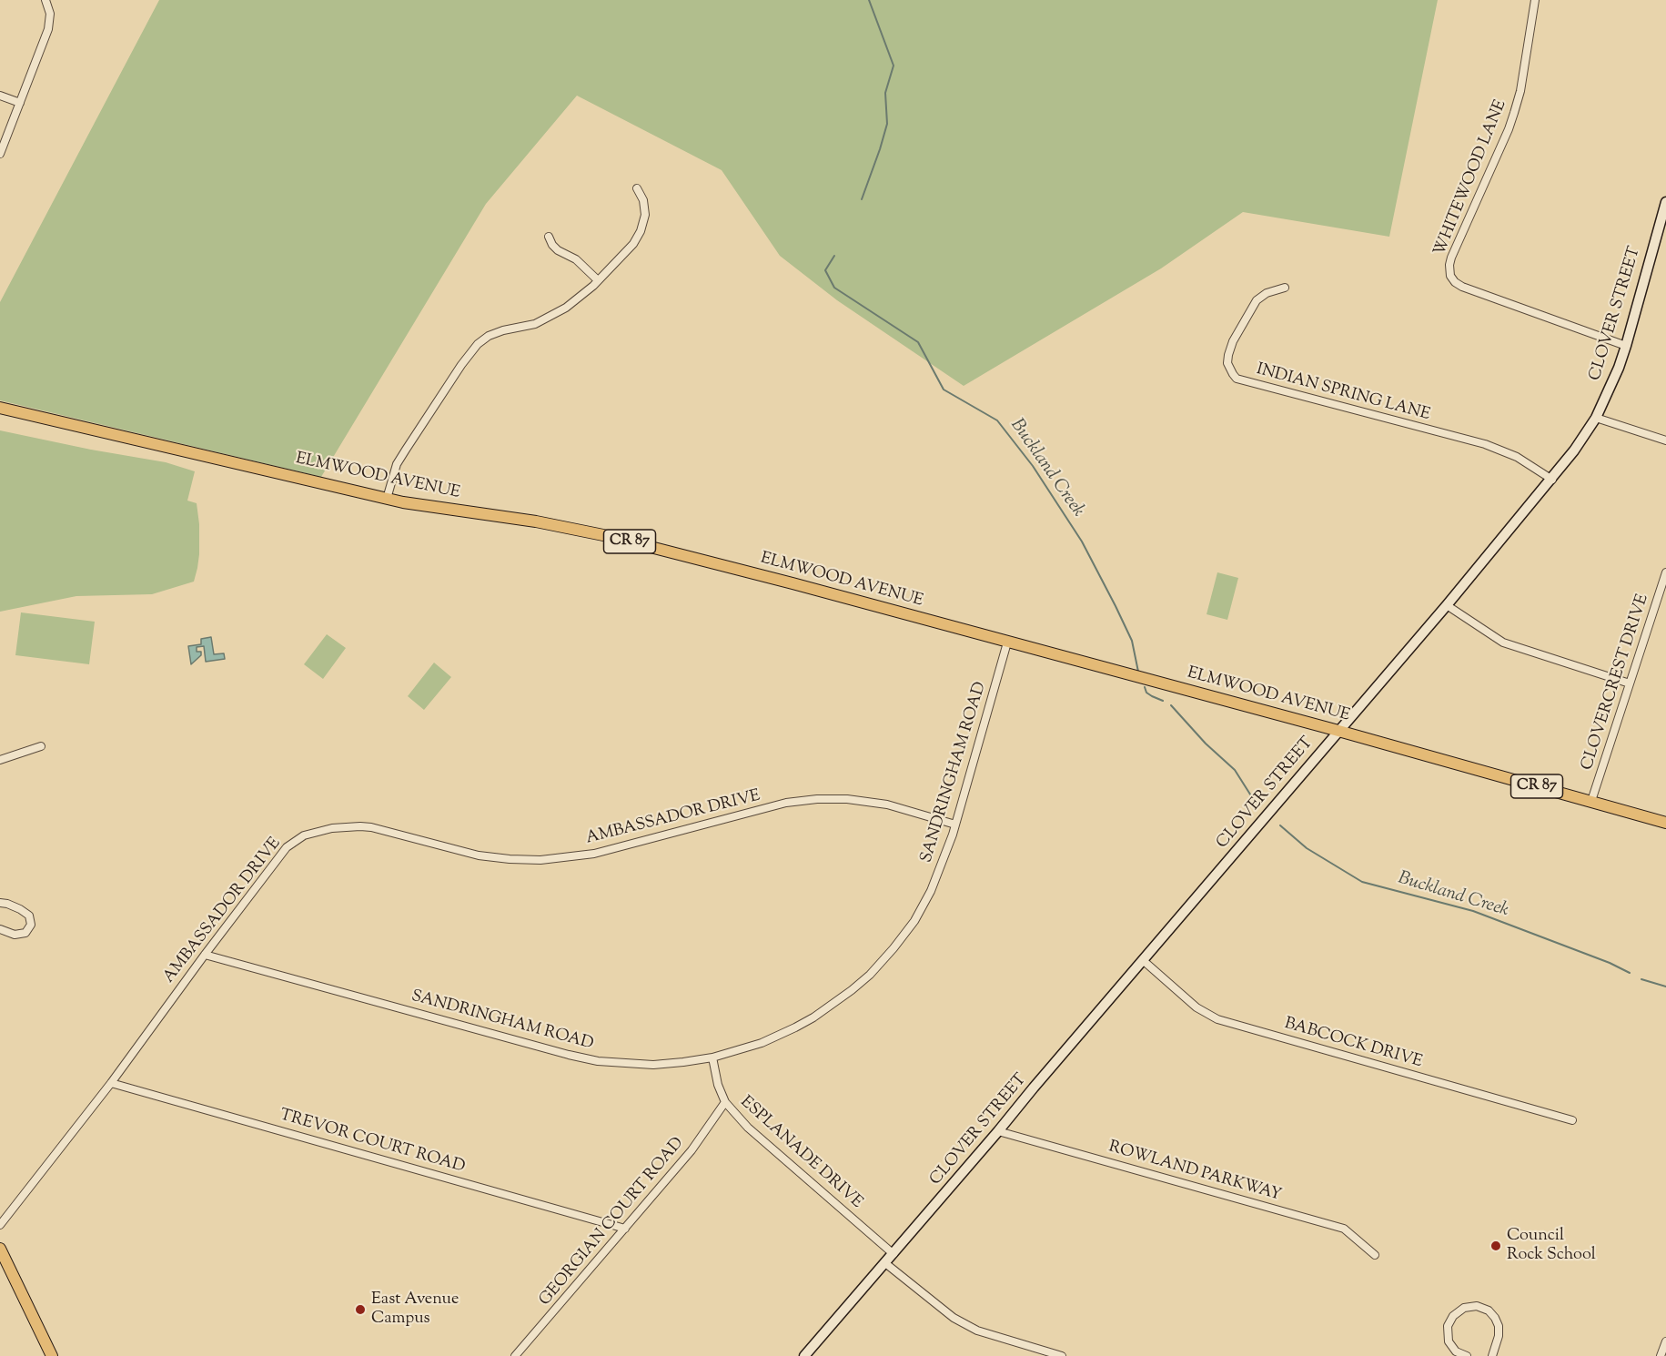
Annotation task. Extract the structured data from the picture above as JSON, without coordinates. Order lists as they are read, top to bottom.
{
  "streets": {
    "main road": ["CLOVER STREET", "ELMWOOD AVENUE", "CR 87"],
    "street": [
      "WHITEWOOD LANE",
      "INDIAN SPRING LANE",
      "CLOVERCREST DRIVE",
      "SANDRINGHAM ROAD",
      "AMBASSADOR DRIVE",
      "BABCOCK DRIVE",
      "TREVOR COURT ROAD",
      "ESPLANADE DRIVE",
      "ROWLAND PARKWAY",
      "GEORGIAN COURT ROAD"
    ]
  },
  "crossings": [
    ["WHITEWOOD LANE", "CLOVER STREET"],
    ["CLOVER STREET", "INDIAN SPRING LANE"],
    ["CLOVER STREET", "ELMWOOD AVENUE"],
    ["CLOVER STREET", "BABCOCK DRIVE"],
    ["CLOVER STREET", "ESPLANADE DRIVE"],
    ["CLOVER STREET", "ROWLAND PARKWAY"],
    ["ELMWOOD AVENUE", "CLOVERCREST DRIVE"],
    ["ELMWOOD AVENUE", "SANDRINGHAM ROAD"],
    ["SANDRINGHAM ROAD", "AMBASSADOR DRIVE"],
    ["SANDRINGHAM ROAD", "ESPLANADE DRIVE"],
    ["AMBASSADOR DRIVE", "TREVOR COURT ROAD"],
    ["TREVOR COURT ROAD", "GEORGIAN COURT ROAD"],
    ["ESPLANADE DRIVE", "GEORGIAN COURT ROAD"]
  ],
  "water": ["Buckland Creek"],
  "places": ["Council Rock School", "East Avenue Campus"]
}
